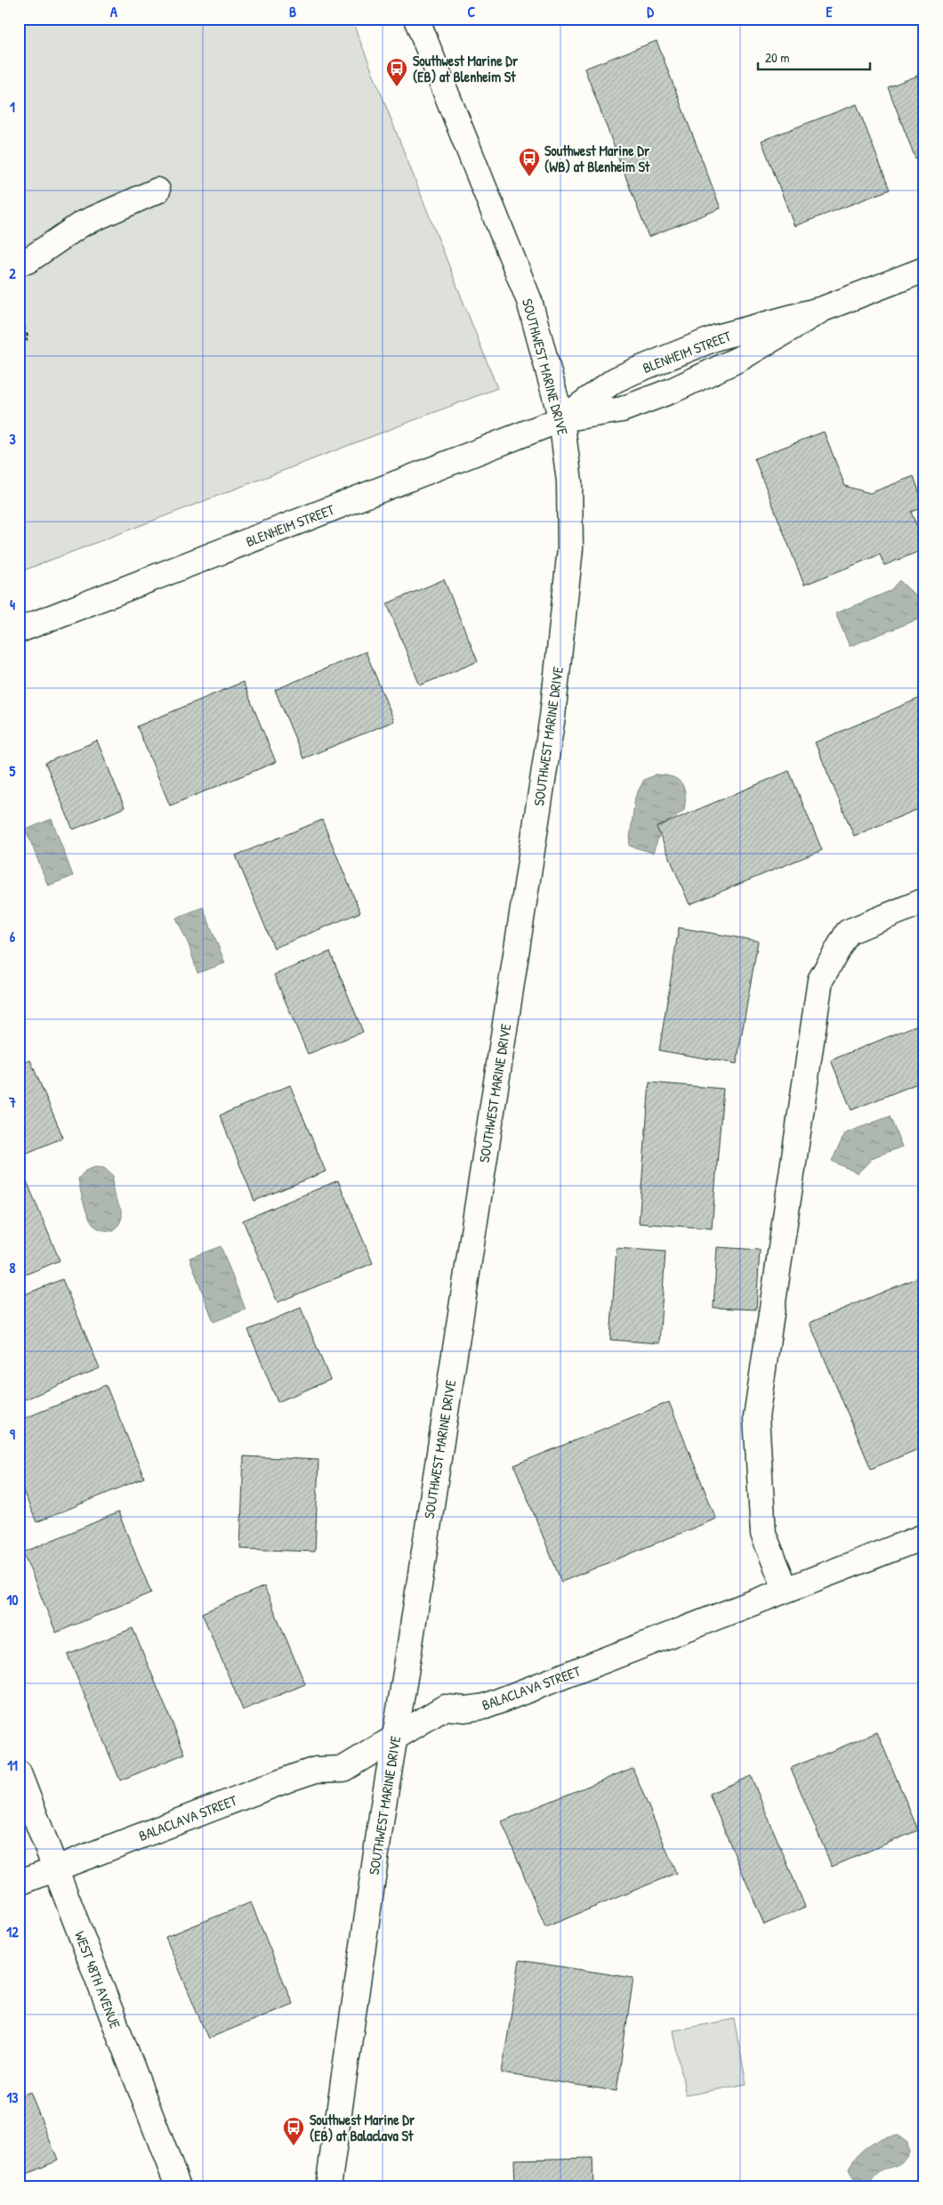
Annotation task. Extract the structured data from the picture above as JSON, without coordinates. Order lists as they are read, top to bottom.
{
  "streets": {
    "street": [
      "BLENHEIM STREET",
      "SOUTHWEST MARINE DRIVE",
      "BALACLAVA STREET",
      "WEST 48TH AVENUE"
    ]
  },
  "crossings": [
    ["BLENHEIM STREET", "SOUTHWEST MARINE DRIVE"],
    ["SOUTHWEST MARINE DRIVE", "BALACLAVA STREET"],
    ["BALACLAVA STREET", "WEST 48TH AVENUE"]
  ],
  "places": {
    "bus stop": ["Southwest Marine Dr (EB) at Blenheim St", "Southwest Marine Dr (WB) at Blenheim St", "Southwest Marine Dr (EB) at Balaclava St"]
  },
  "scale_bar": "20 m",
  "grid": {
    "columns": [
      "A",
      "B",
      "C",
      "D",
      "E"
    ],
    "rows": [
      "1",
      "2",
      "3",
      "4",
      "5",
      "6",
      "7",
      "8",
      "9",
      "10",
      "11",
      "12",
      "13"
    ]
  }
}
